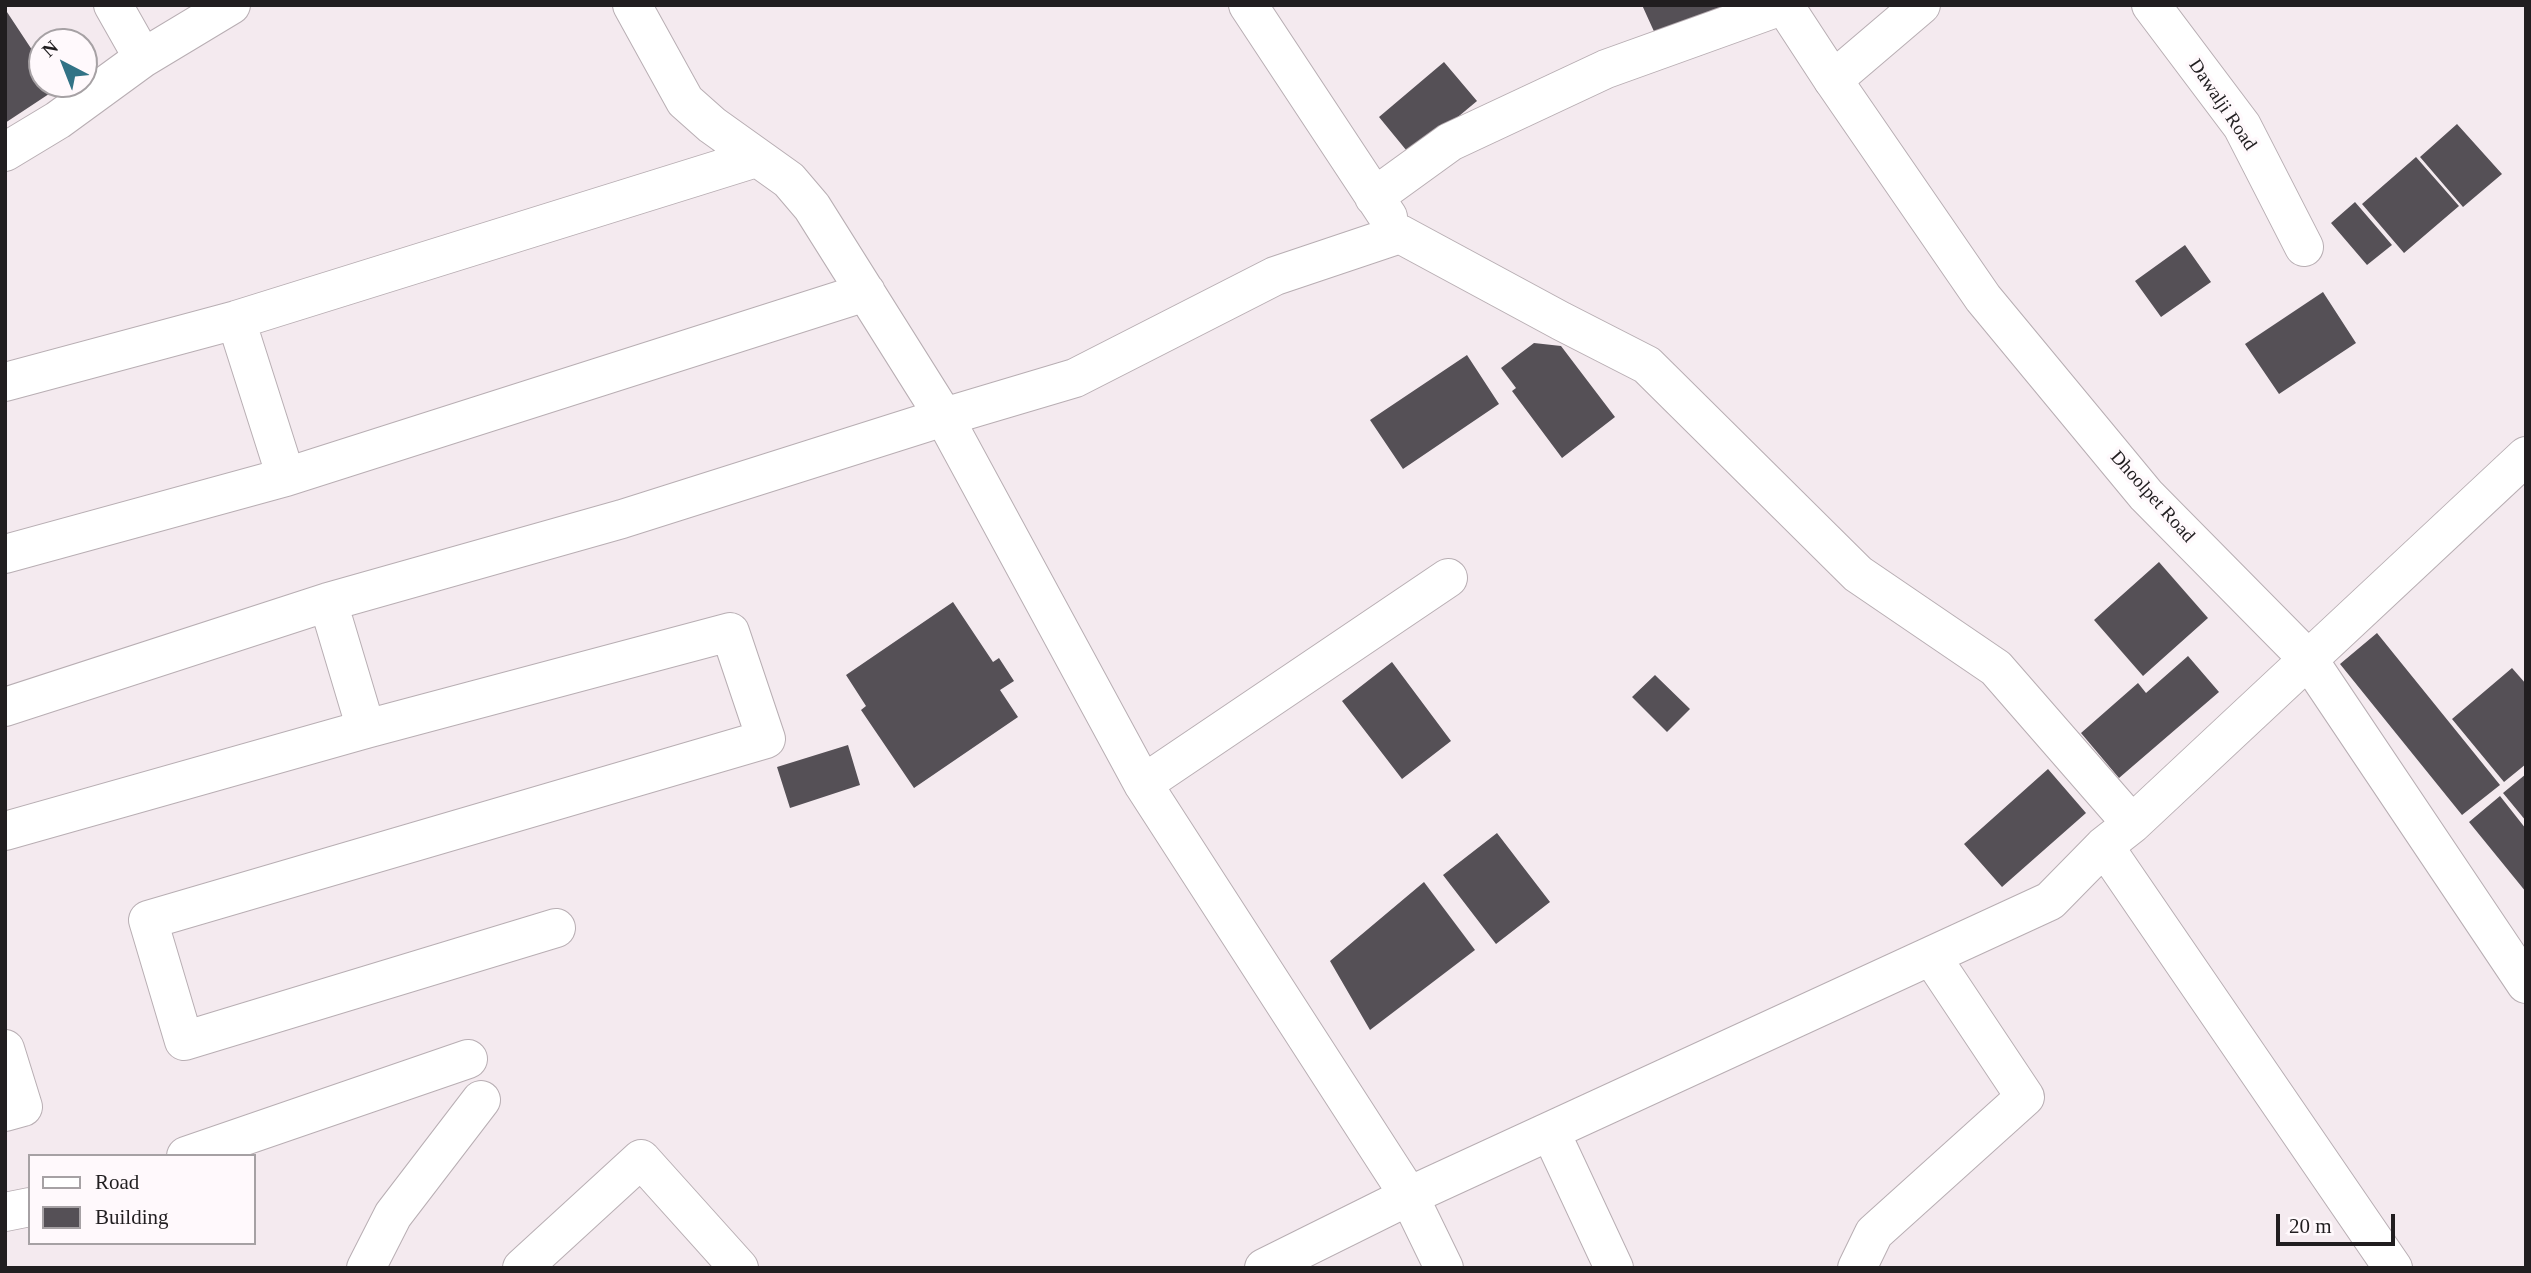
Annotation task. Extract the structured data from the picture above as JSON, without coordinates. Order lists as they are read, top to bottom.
{
  "streets": {
    "street": ["Dawalji Road", "Dhoolpet Road"]
  },
  "legend": ["Road", "Building"],
  "scale_bar": "20 m",
  "north": "top left"
}
